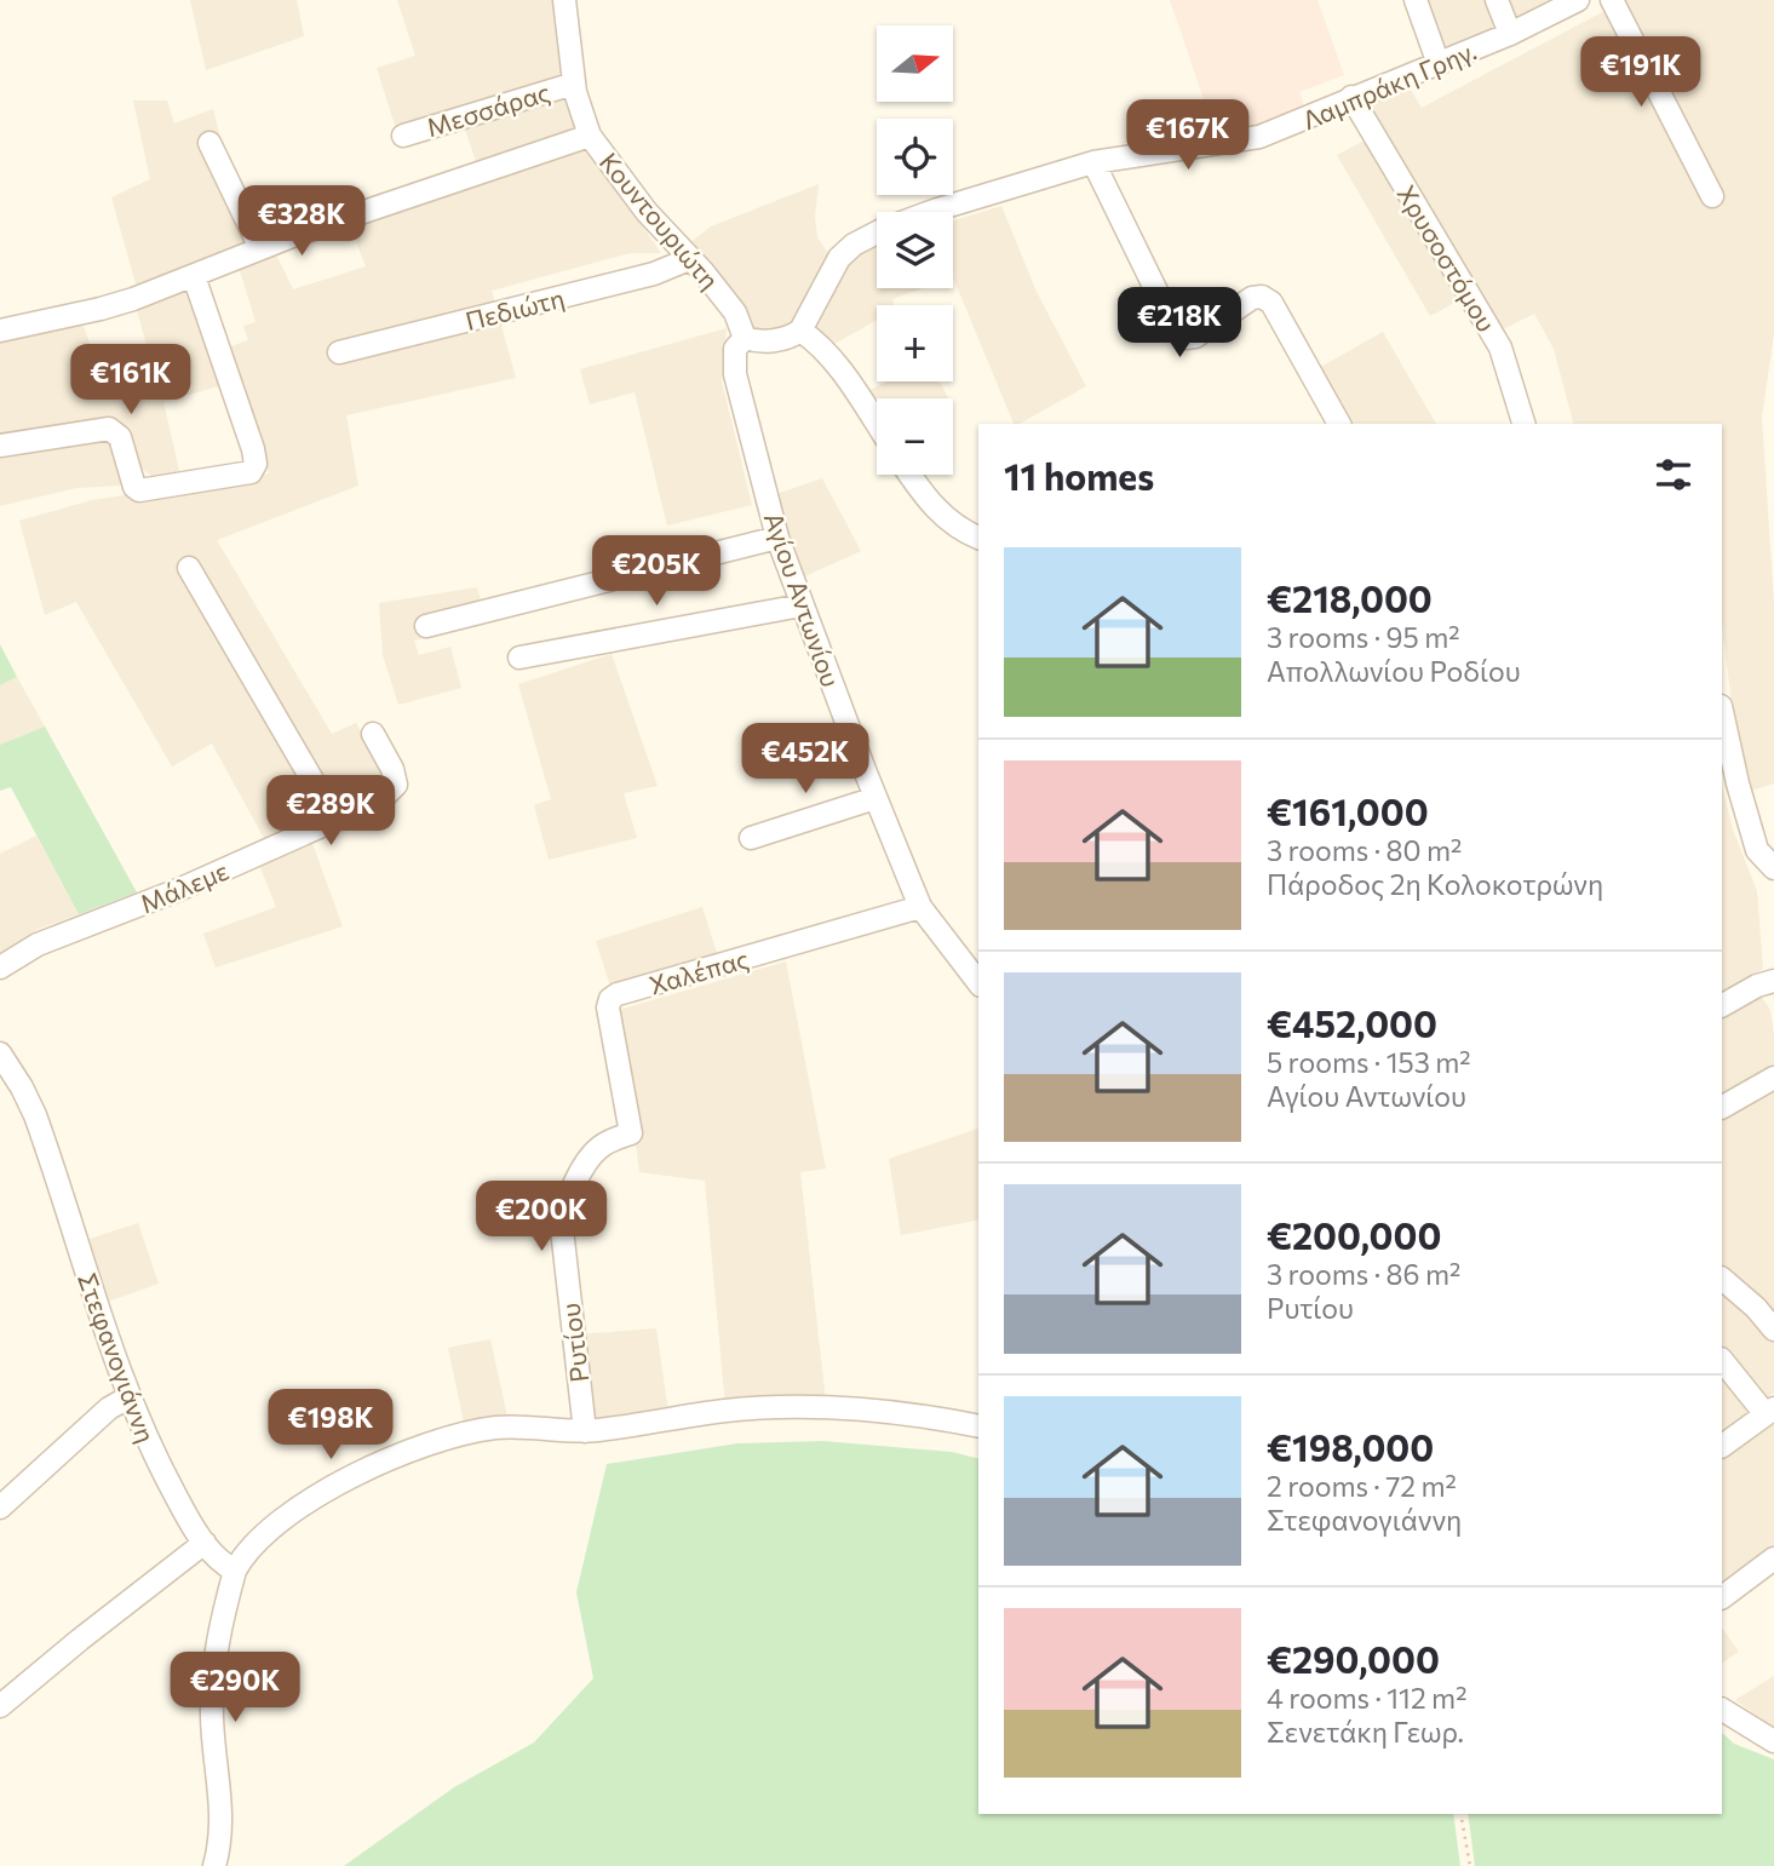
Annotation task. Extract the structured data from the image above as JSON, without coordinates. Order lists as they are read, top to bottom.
{
  "streets": {
    "street": [
      "Λαμπράκη Γρηγ.",
      "Μεσσάρας",
      "Κουντουριώτη",
      "Χρυσοστόμου",
      "Πεδιώτη",
      "Αγίου Αντωνίου",
      "Μάλεμε",
      "Χαλέπας",
      "Ρυτίου",
      "Στεφανογιάννη"
    ]
  },
  "crossings": [
    ["Λαμπράκη Γρηγ.", "Χρυσοστόμου"],
    ["Μεσσάρας", "Κουντουριώτη"],
    ["Κουντουριώτη", "Πεδιώτη"],
    ["Κουντουριώτη", "Αγίου Αντωνίου"],
    ["Αγίου Αντωνίου", "Χαλέπας"],
    ["Χαλέπας", "Ρυτίου"]
  ],
  "north": "right",
  "page": {
    "map_buttons": ["+", "−"],
    "price": [
      "€191K",
      "€167K",
      "€328K",
      "€218K",
      "€161K",
      "€205K",
      "€452K",
      "€289K",
      "€200K",
      "€198K",
      "€290K"
    ],
    "heading": "11 homes",
    "list": [
      {
        "name": "€218,000",
        "note": "3 rooms · 95 m² · Απολλωνίου Ροδίου"
      },
      {
        "name": "€161,000",
        "note": "3 rooms · 80 m² · Πάροδος 2η Κολοκοτρώνη"
      },
      {
        "name": "€452,000",
        "note": "5 rooms · 153 m² · Αγίου Αντωνίου"
      },
      {
        "name": "€200,000",
        "note": "3 rooms · 86 m² · Ρυτίου"
      },
      {
        "name": "€198,000",
        "note": "2 rooms · 72 m² · Στεφανογιάννη"
      },
      {
        "name": "€290,000",
        "note": "4 rooms · 112 m² · Σενετάκη Γεωρ."
      }
    ]
  }
}
